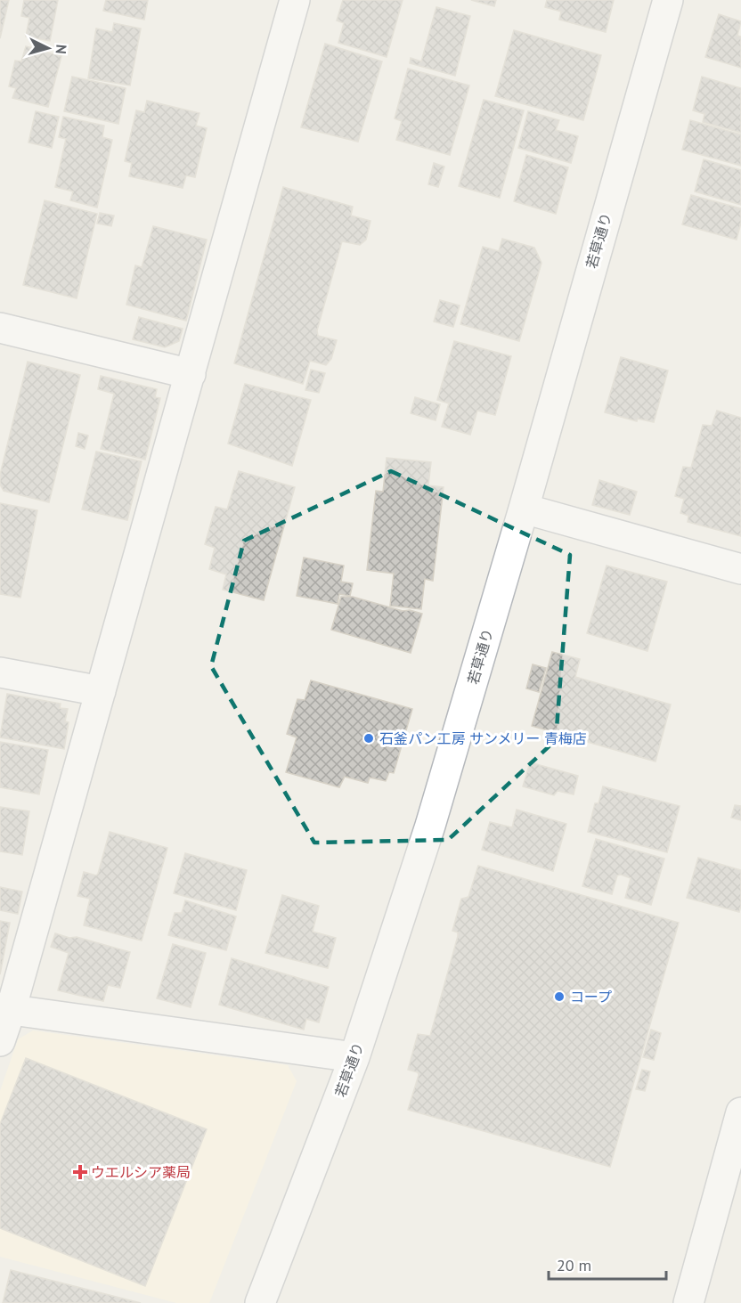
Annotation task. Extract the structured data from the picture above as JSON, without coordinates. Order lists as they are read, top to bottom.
{
  "streets": {
    "street": ["若草通り"]
  },
  "places": {
    "other": ["石釜パン工房 サンメリー 青梅店", "コープ"],
    "health": ["ウエルシア薬局"]
  },
  "scale_bar": "20 m",
  "north": "right"
}
